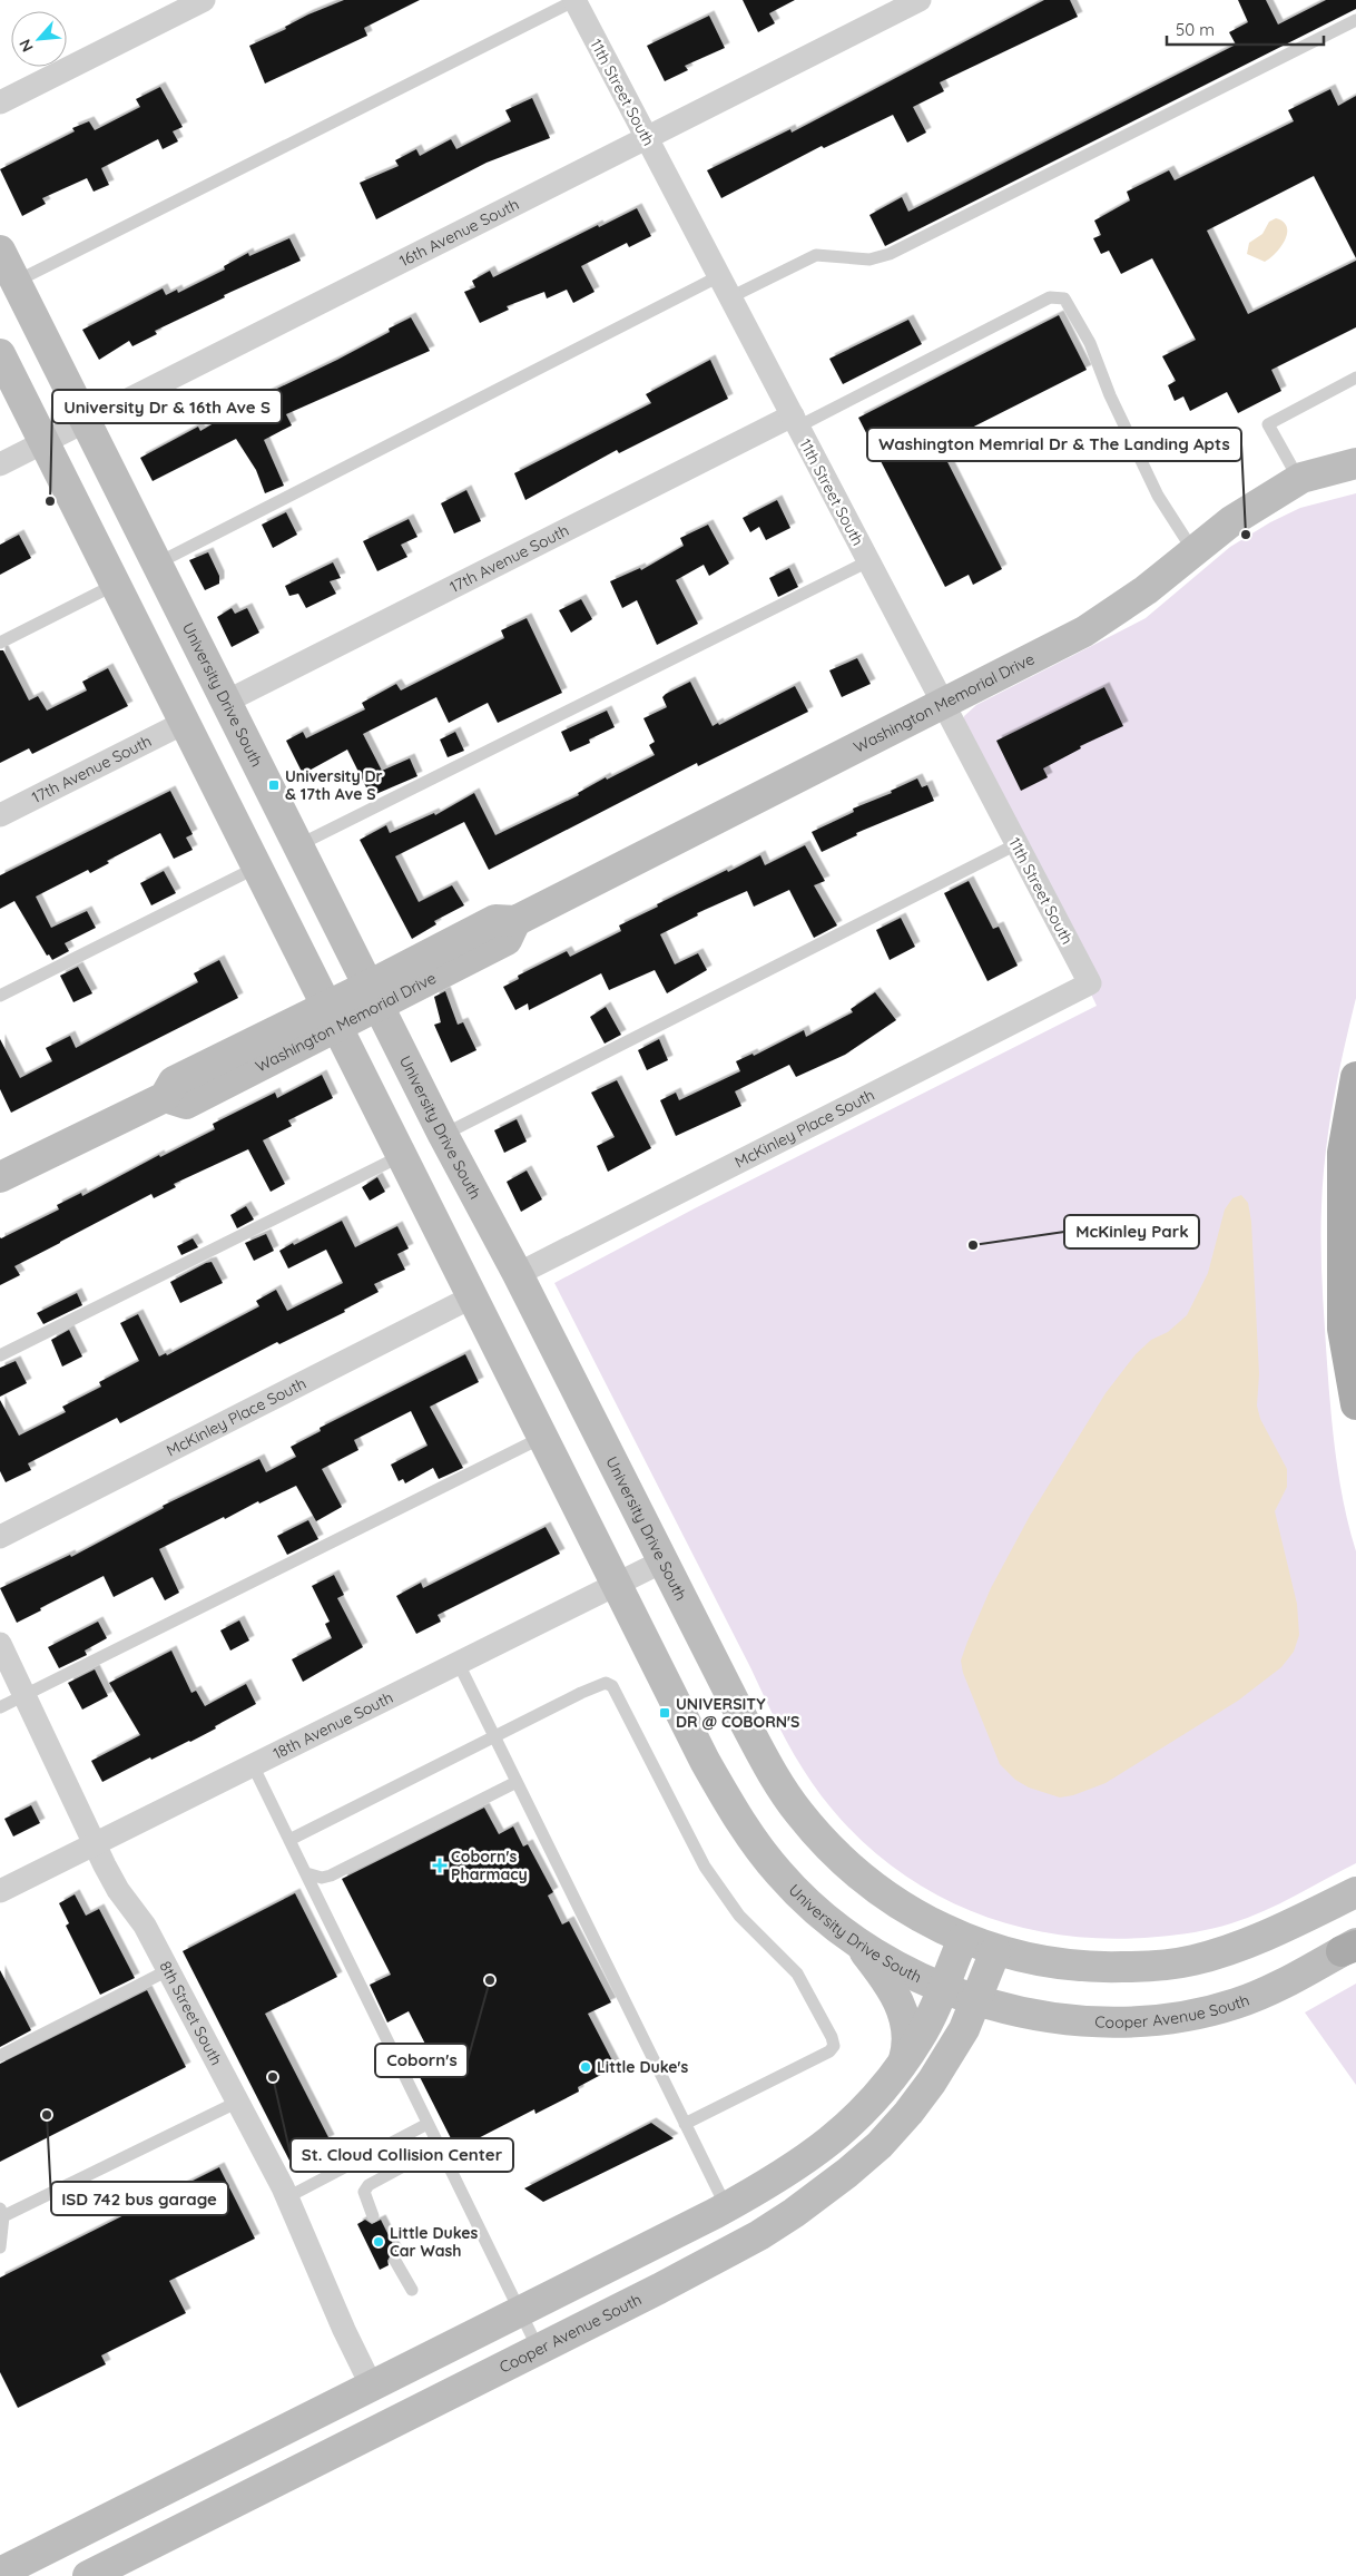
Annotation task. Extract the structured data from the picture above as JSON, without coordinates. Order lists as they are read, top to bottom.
{
  "streets": {
    "main road": ["University Drive South", "Washington Memorial Drive", "Cooper Avenue South"],
    "street": [
      "11th Street South",
      "16th Avenue South",
      "17th Avenue South",
      "McKinley Place South",
      "18th Avenue South",
      "8th Street South"
    ]
  },
  "crossings": [
    ["11th Street South", "16th Avenue South"],
    ["11th Street South", "17th Avenue South"],
    ["11th Street South", "Washington Memorial Drive"],
    ["11th Street South", "McKinley Place South"],
    ["16th Avenue South", "University Drive South"],
    ["17th Avenue South", "University Drive South"],
    ["University Drive South", "Washington Memorial Drive"],
    ["University Drive South", "McKinley Place South"],
    ["University Drive South", "18th Avenue South"],
    ["University Drive South", "Cooper Avenue South"],
    ["18th Avenue South", "8th Street South"]
  ],
  "places": {
    "other": [
      "University Dr & 16th Ave S",
      "Washington Memrial Dr & The Landing Apts",
      "McKinley Park",
      "Coborn's",
      "Little Duke's",
      "St. Cloud Collision Center",
      "ISD 742 bus garage",
      "Little Dukes Car Wash"
    ],
    "transit": ["University Dr & 17th Ave S", "UNIVERSITY DR @ COBORN'S"],
    "health": ["Coborn's Pharmacy"]
  },
  "scale_bar": "50 m",
  "north": "bottom left"
}
